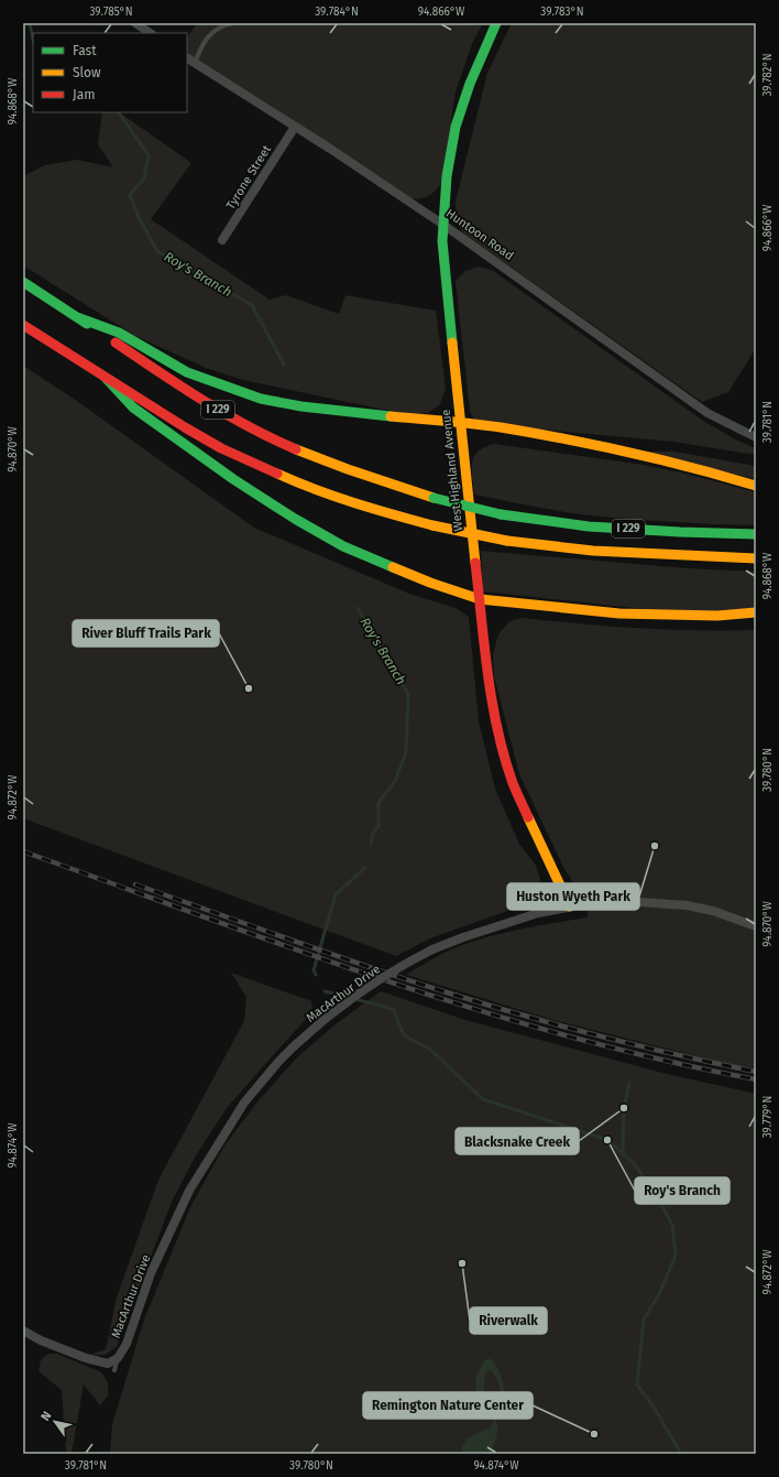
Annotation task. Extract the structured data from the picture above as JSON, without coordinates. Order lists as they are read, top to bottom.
{
  "streets": {
    "main road": ["I 229", "West Highland Avenue"],
    "street": ["Tyrone Street", "Huntoon Road", "MacArthur Drive"]
  },
  "crossings": [
    ["Tyrone Street", "Huntoon Road"],
    ["Huntoon Road", "West Highland Avenue"],
    ["West Highland Avenue", "MacArthur Drive"]
  ],
  "water": ["Roy's Branch"],
  "places": [
    "River Bluff Trails Park",
    "Huston Wyeth Park",
    "Blacksnake Creek",
    "Roy's Branch",
    "Riverwalk",
    "Remington Nature Center"
  ],
  "legend": ["Fast", "Slow", "Jam"],
  "north": "top left",
  "coordinates": [
    "39.785°N",
    "39.784°N",
    "94.866°W",
    "39.783°N",
    "39.782°N",
    "94.868°W",
    "39.781°N",
    "94.870°W",
    "39.780°N",
    "94.872°W",
    "39.779°N",
    "94.874°W"
  ]
}
